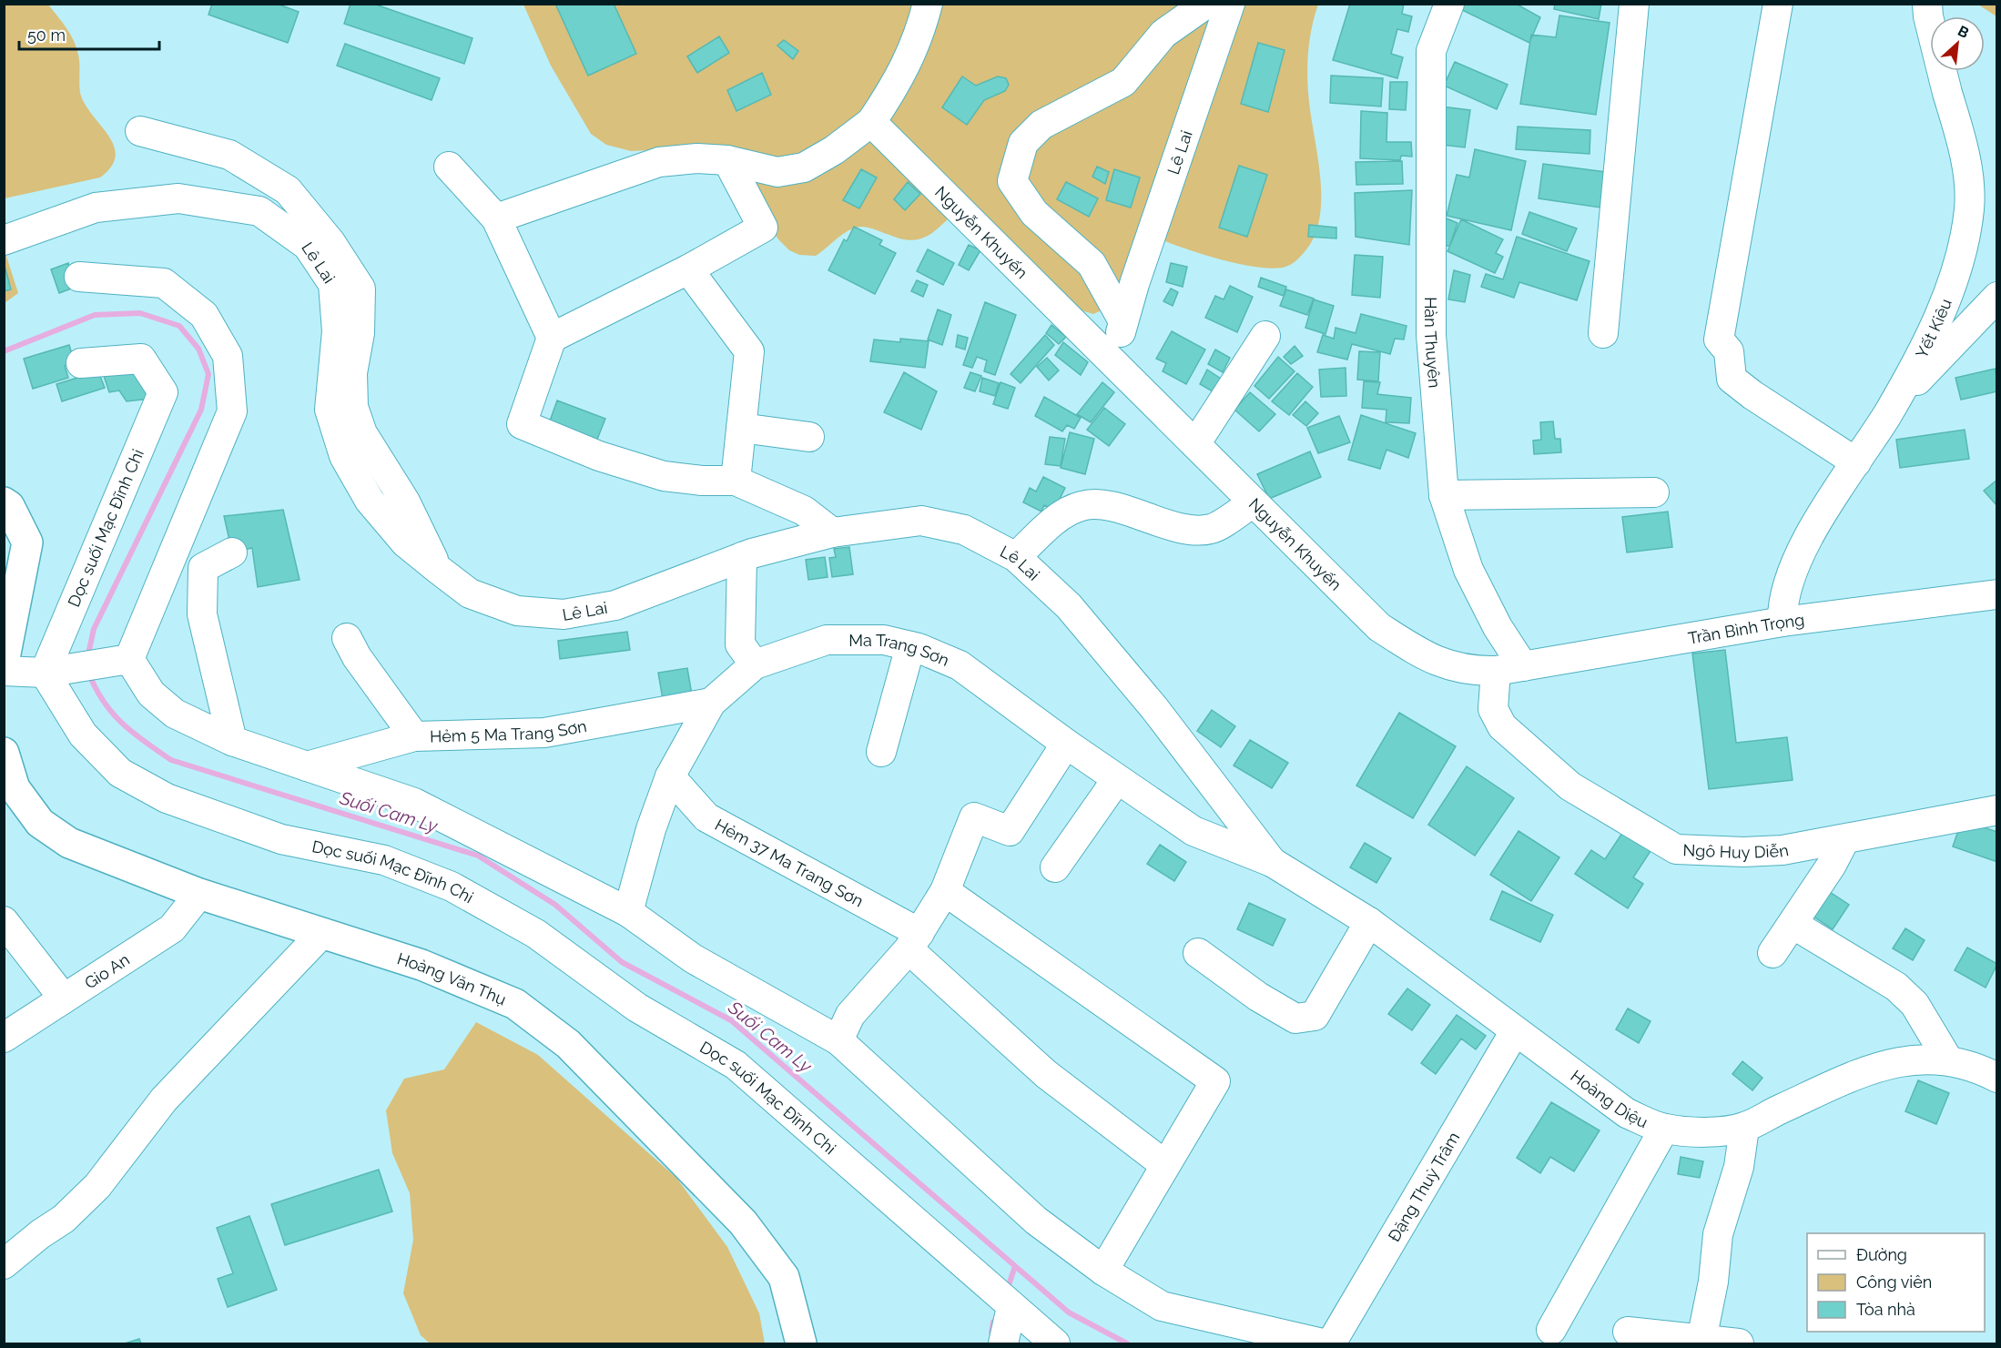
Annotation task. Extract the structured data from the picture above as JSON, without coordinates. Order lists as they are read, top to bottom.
{
  "streets": {
    "main road": ["Hoàng Văn Thụ"],
    "street": [
      "Lê Lai",
      "Nguyễn Khuyến",
      "Yết Kiêu",
      "Hàn Thuyên",
      "Dọc suối Mạc Đĩnh Chi",
      "Trần Bình Trọng",
      "Ma Trang Sơn",
      "Hẻm 5 Ma Trang Sơn",
      "Ngô Huy Diễn",
      "Hẻm 37 Ma Trang Sơn",
      "Gio An",
      "Hoàng Diệu",
      "Đặng Thuỳ Trâm"
    ]
  },
  "crossings": [
    ["Lê Lai", "Nguyễn Khuyến"],
    ["Lê Lai", "Ma Trang Sơn"],
    ["Lê Lai", "Hoàng Diệu"],
    ["Nguyễn Khuyến", "Trần Bình Trọng"],
    ["Nguyễn Khuyến", "Ngô Huy Diễn"],
    ["Yết Kiêu", "Trần Bình Trọng"],
    ["Hàn Thuyên", "Trần Bình Trọng"],
    ["Trần Bình Trọng", "Ngô Huy Diễn"],
    ["Ma Trang Sơn", "Hẻm 5 Ma Trang Sơn"],
    ["Ma Trang Sơn", "Hẻm 37 Ma Trang Sơn"],
    ["Ma Trang Sơn", "Hoàng Diệu"],
    ["Gio An", "Hoàng Văn Thụ"],
    ["Hoàng Diệu", "Đặng Thuỳ Trâm"]
  ],
  "water": ["Suối Cam Ly"],
  "legend": ["Đường", "Công viên", "Tòa nhà"],
  "scale_bar": "50 m",
  "north": "top right"
}
